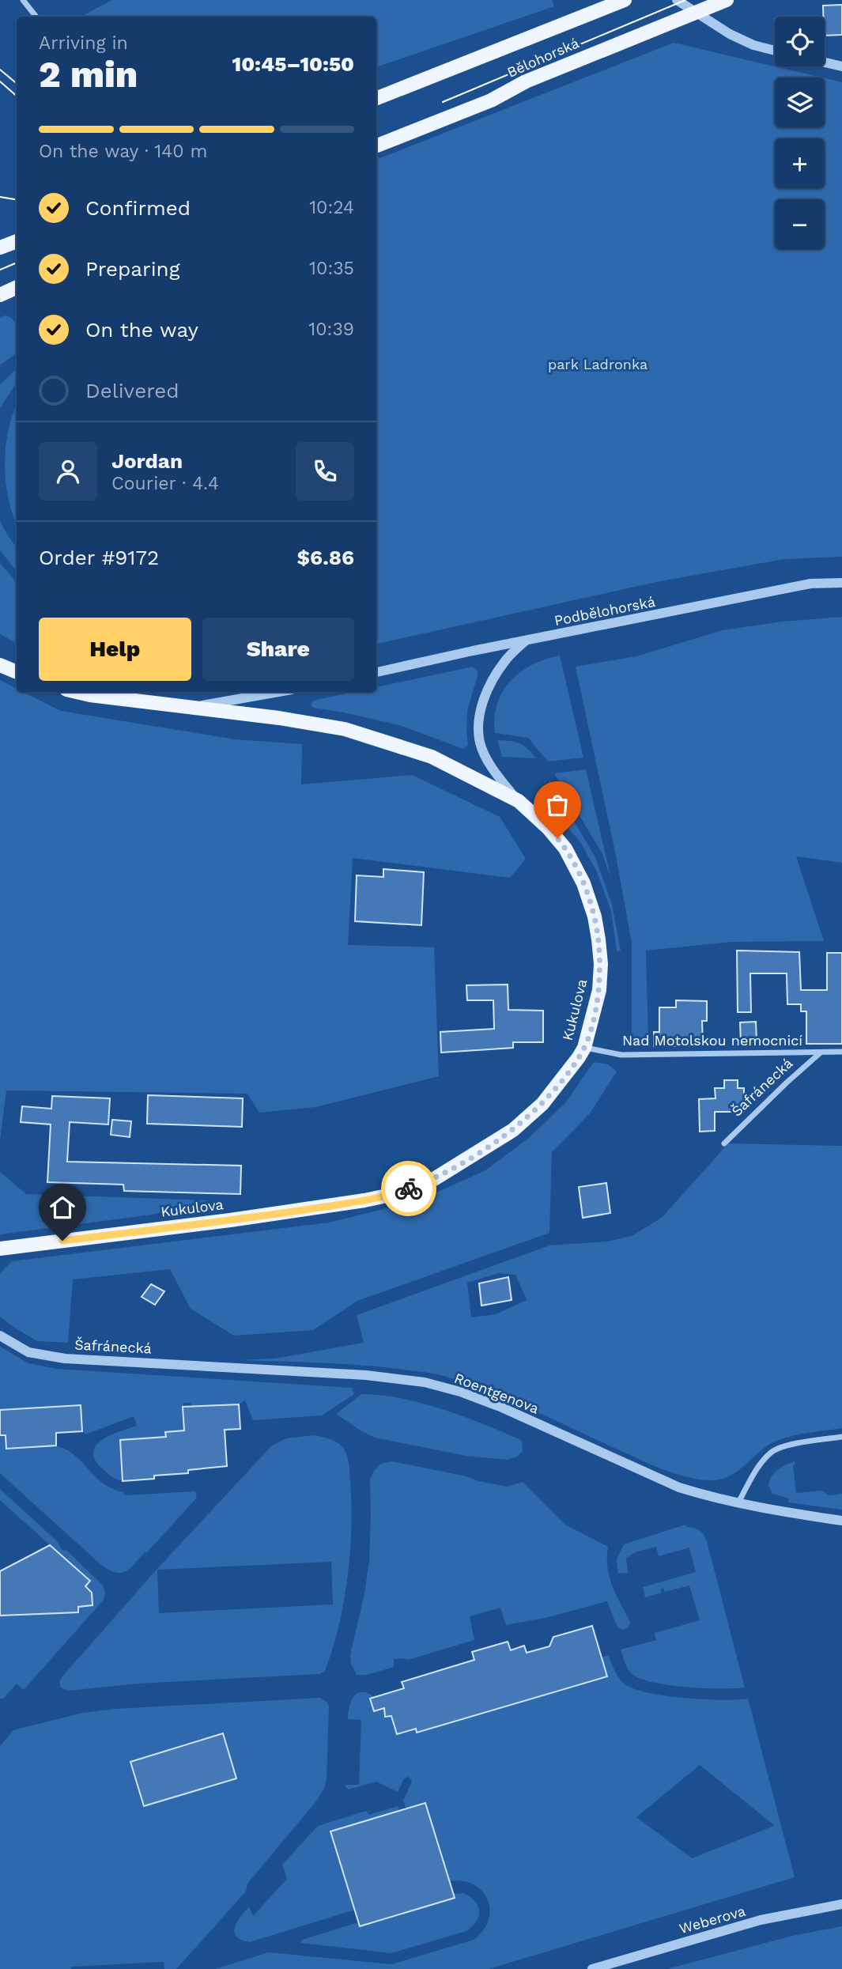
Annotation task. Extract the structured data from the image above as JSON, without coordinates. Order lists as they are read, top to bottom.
{
  "streets": {
    "main road": ["Bělohorská", "Kukulova"],
    "street": [
      "Podbělohorská",
      "Nad Motolskou nemocnicí",
      "Šafránecká",
      "Roentgenova",
      "Weberova"
    ]
  },
  "crossings": [
    ["Kukulova", "Nad Motolskou nemocnicí"],
    ["Nad Motolskou nemocnicí", "Šafránecká"],
    ["Šafránecká", "Roentgenova"]
  ],
  "parks": ["park Ladronka"],
  "page": {
    "map_buttons": ["+", "−"],
    "heading": ["2 min", "Arriving in", "10:45–10:50"],
    "panel": [
      "Jordan",
      "Courier · 4.4",
      "Order #9172",
      "$6.86"
    ],
    "bar": "On the way · 140 m",
    "list": [
      ["Confirmed", "10:24"],
      ["Preparing", "10:35"],
      ["On the way", "10:39"],
      "Delivered"
    ],
    "buttons": ["Help", "Share"]
  }
}
